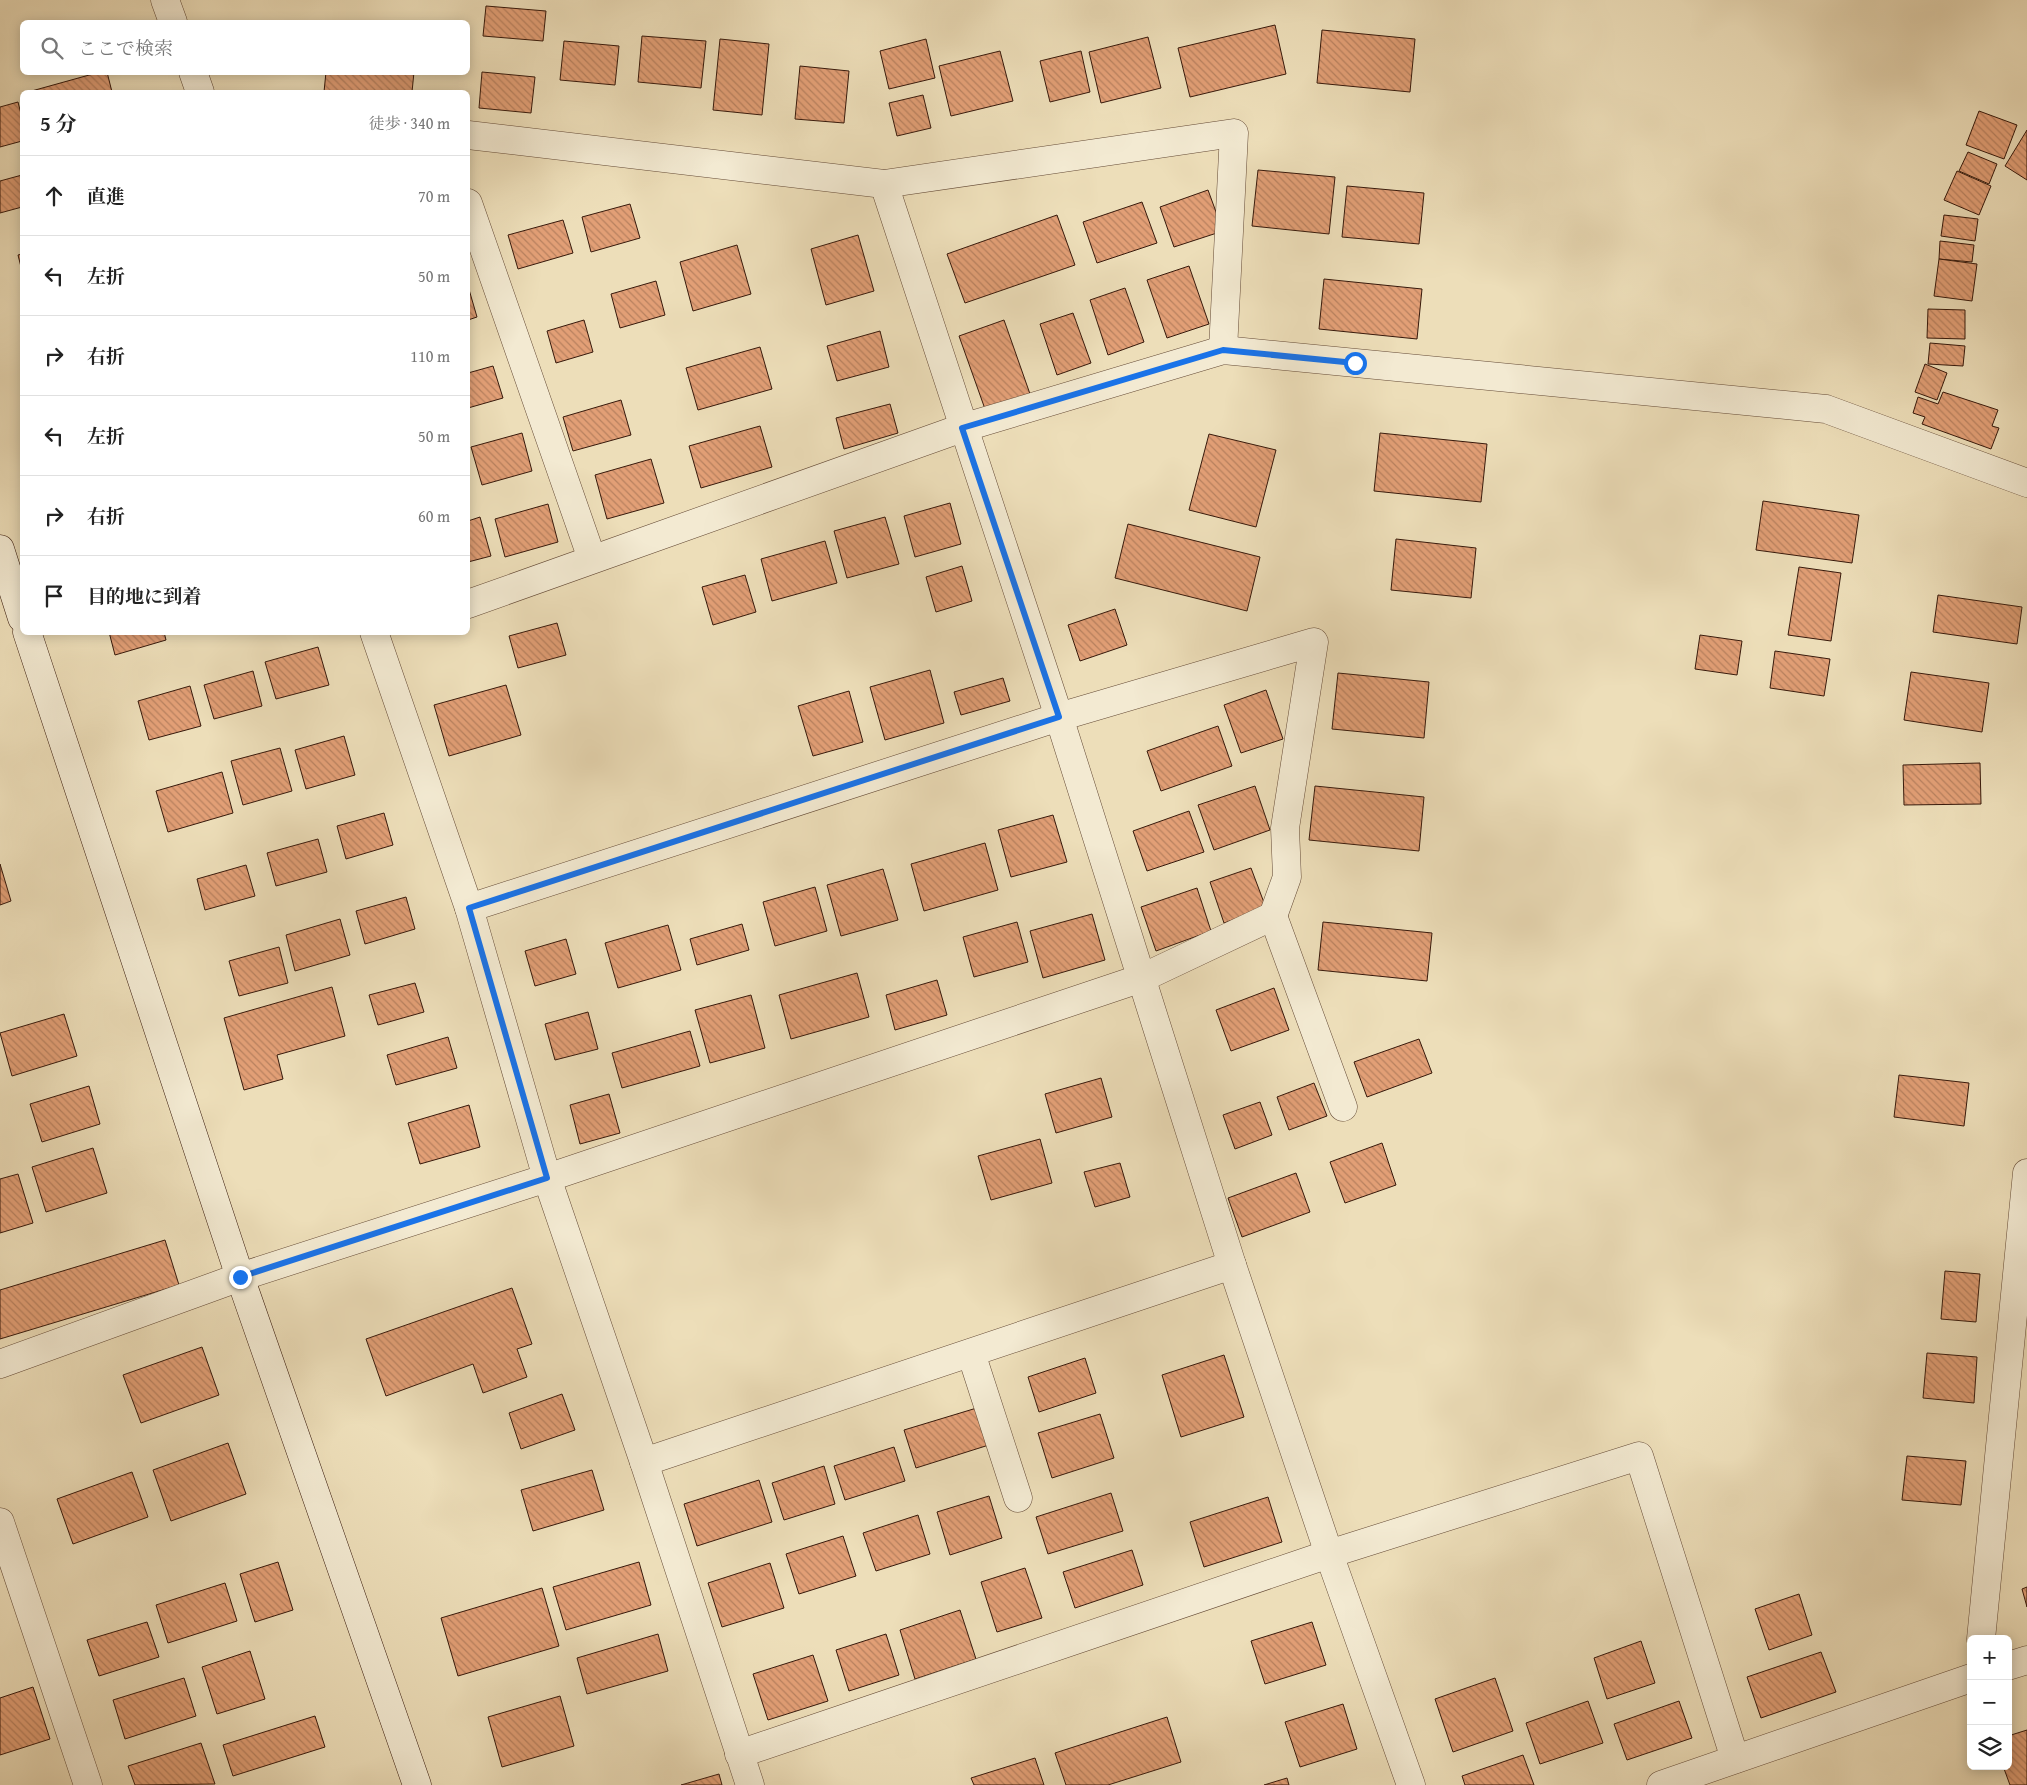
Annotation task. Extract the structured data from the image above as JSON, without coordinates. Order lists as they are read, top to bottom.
{
  "page": {
    "search": "ここで検索",
    "heading": ["5 分", "徒歩 · 340 m"],
    "list": [
      ["直進", "70 m"],
      ["左折", "50 m"],
      ["右折", "110 m"],
      ["左折", "50 m"],
      ["右折", "60 m"],
      "目的地に到着"
    ],
    "map_buttons": ["+", "−"]
  }
}
